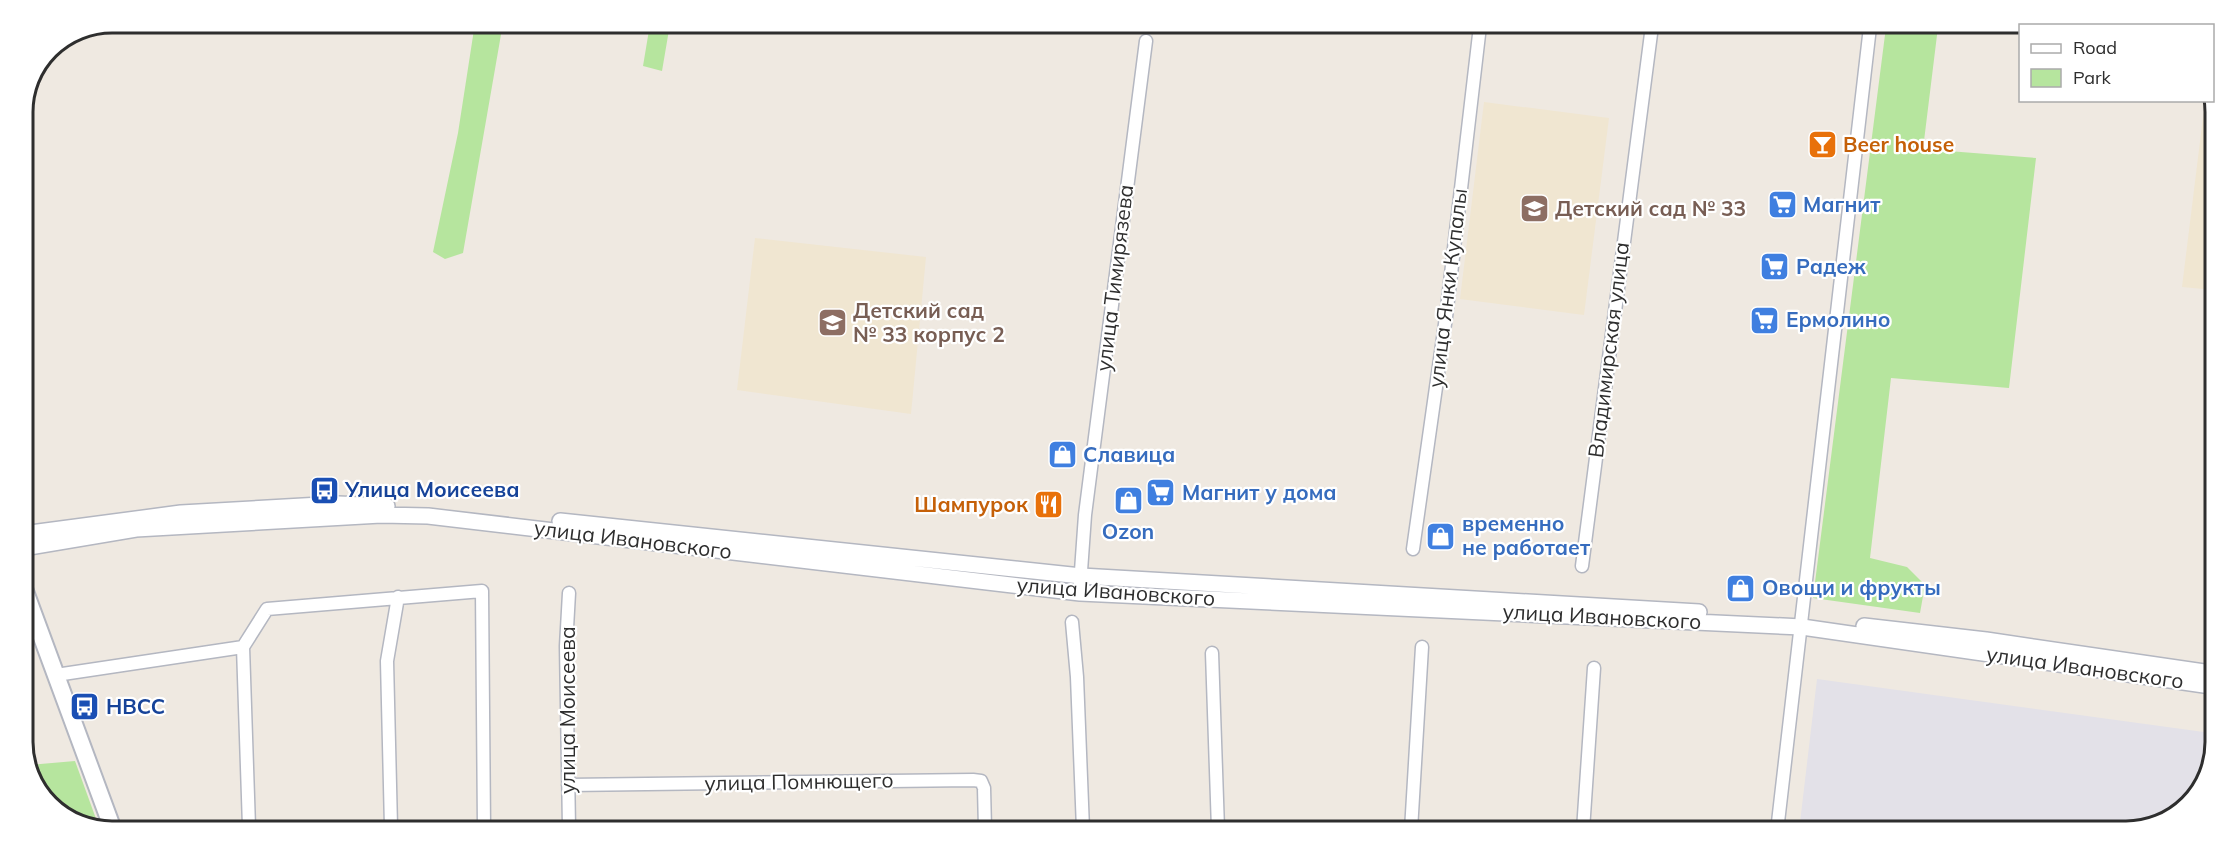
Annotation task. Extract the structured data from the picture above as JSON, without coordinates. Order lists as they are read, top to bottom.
{
  "streets": {
    "street": [
      "улица Тимирязева",
      "улица Янки Купалы",
      "Владимирская улица",
      "улица Ивановского",
      "улица Моисеева",
      "улица Помнющего"
    ]
  },
  "crossings": [
    ["улица Тимирязева", "улица Ивановского"],
    ["улица Моисеева", "улица Помнющего"]
  ],
  "places": {
    "bar": ["Beer house"],
    "supermarket": [
      "Магнит",
      "Радеж",
      "Ермолино",
      "Магнит у дома"
    ],
    "school or university": ["Детский сад № 33", "Детский сад № 33 корпус 2"],
    "shop": [
      "Славица",
      "Ozon",
      "временно не работает",
      "Овощи и фрукты"
    ],
    "bus stop": ["Улица Моисеева", "НВСС"],
    "restaurant": ["Шампурок"]
  },
  "legend": ["Road", "Park"]
}
